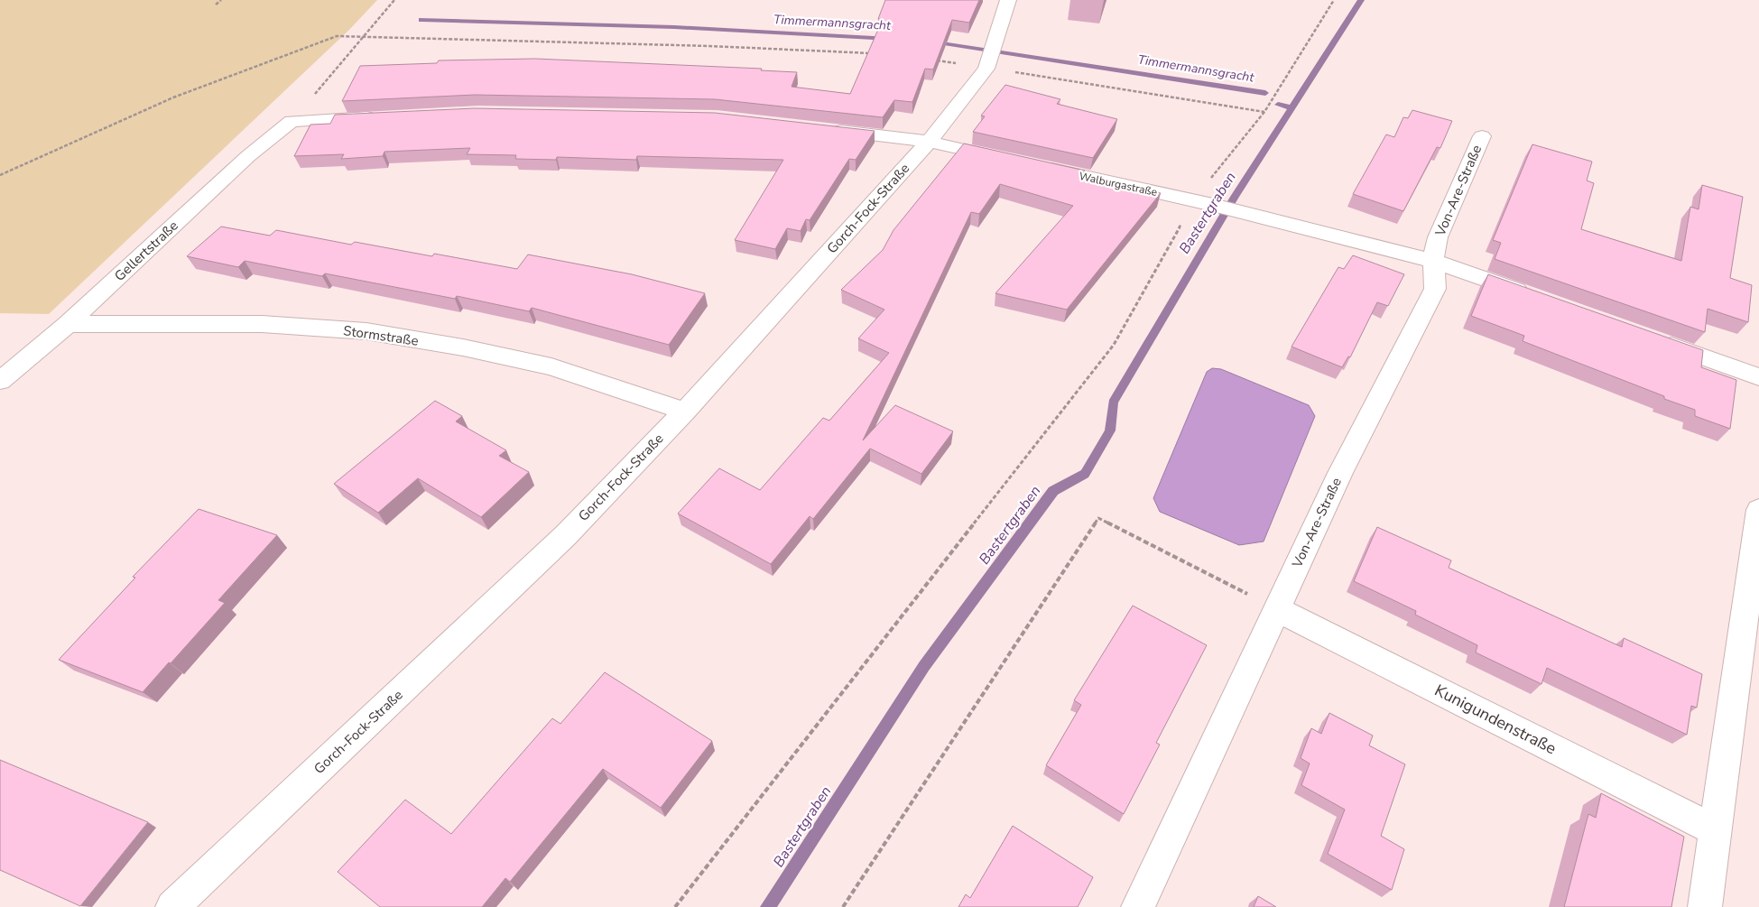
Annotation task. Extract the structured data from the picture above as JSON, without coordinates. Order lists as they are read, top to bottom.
{
  "streets": {
    "street": [
      "Walburgastraße",
      "Von-Are-Straße",
      "Gorch-Fock-Straße",
      "Gellertstraße",
      "Stormstraße",
      "Kunigundenstraße"
    ]
  },
  "crossings": [
    ["Walburgastraße", "Von-Are-Straße"],
    ["Walburgastraße", "Gorch-Fock-Straße"],
    ["Von-Are-Straße", "Kunigundenstraße"],
    ["Gorch-Fock-Straße", "Stormstraße"],
    ["Gellertstraße", "Stormstraße"]
  ],
  "water": ["Timmermannsgracht", "Bastertgraben"]
}
